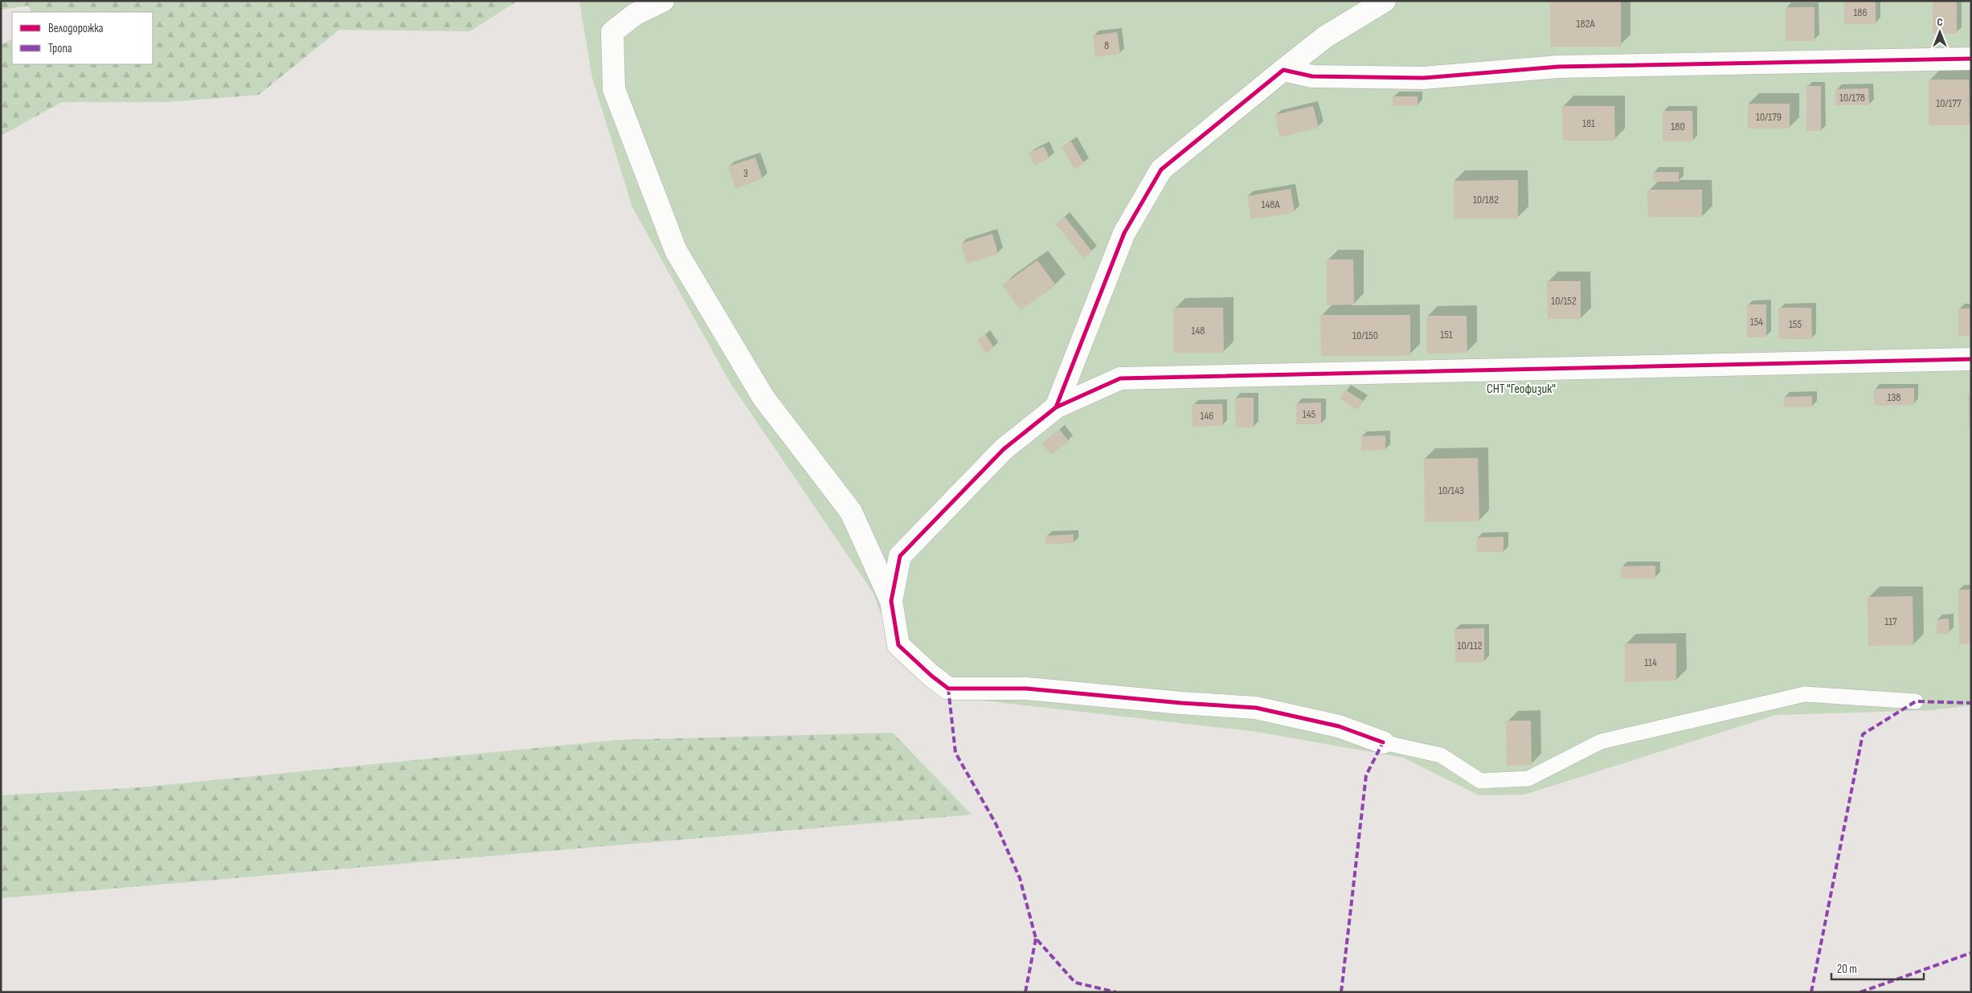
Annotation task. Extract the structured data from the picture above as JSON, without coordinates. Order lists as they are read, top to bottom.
{
  "parks": ["СНТ \"Геофизик\""],
  "house_numbers": [
    "186",
    "182А",
    "8",
    "10/178",
    "10/177",
    "10/179",
    "181",
    "180",
    "3",
    "10/182",
    "148А",
    "10/152",
    "154",
    "155",
    "148",
    "151",
    "10/150",
    "138",
    "145",
    "146",
    "10/143",
    "117",
    "10/112",
    "114"
  ],
  "legend": ["Велодорожка", "Тропа"],
  "scale_bar": "20 m",
  "north": "top"
}
